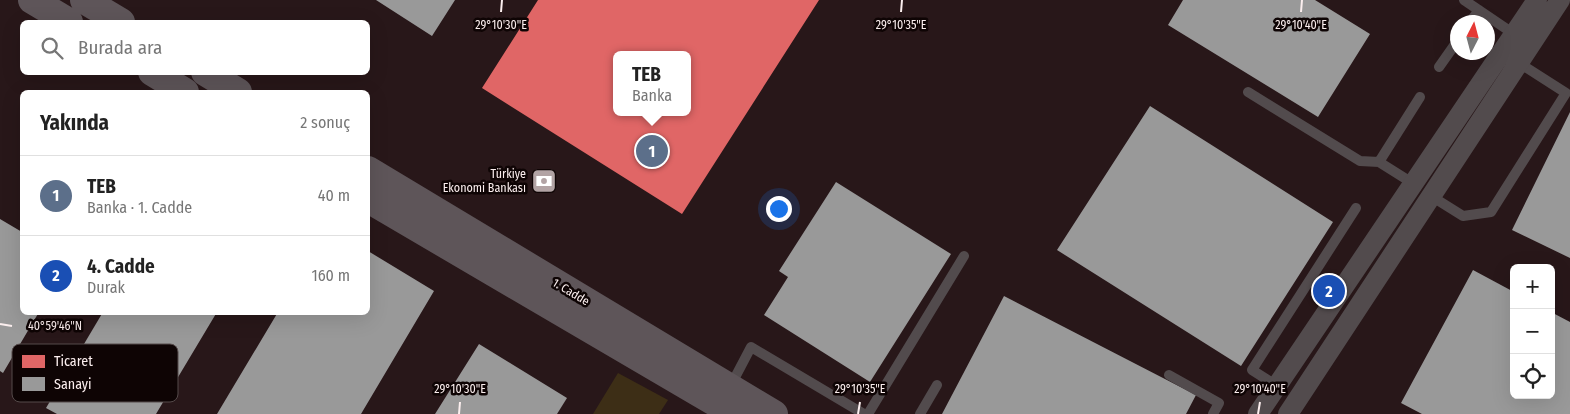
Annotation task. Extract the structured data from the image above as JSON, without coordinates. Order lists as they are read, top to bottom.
{
  "streets": {
    "street": ["1. Cadde"]
  },
  "places": {
    "bank": ["Türkiye Ekonomi Bankası"]
  },
  "legend": ["Ticaret", "Sanayi"],
  "north": "top",
  "page": {
    "search": "Burada ara",
    "popup": ["TEB", "Banka"],
    "heading": ["Yakında", "2 sonuç"],
    "pins": ["1", "2"],
    "list": [
      {
        "mark": "1",
        "name": "TEB",
        "note": "Banka · 1. Cadde",
        "value": "40 m"
      },
      {
        "mark": "2",
        "name": "4. Cadde",
        "note": "Durak",
        "value": "160 m"
      }
    ],
    "map_buttons": ["+", "−"]
  },
  "coordinates": [
    "29°10'30\"E",
    "29°10'35\"E",
    "29°10'40\"E",
    "40°59'46\"N"
  ]
}
